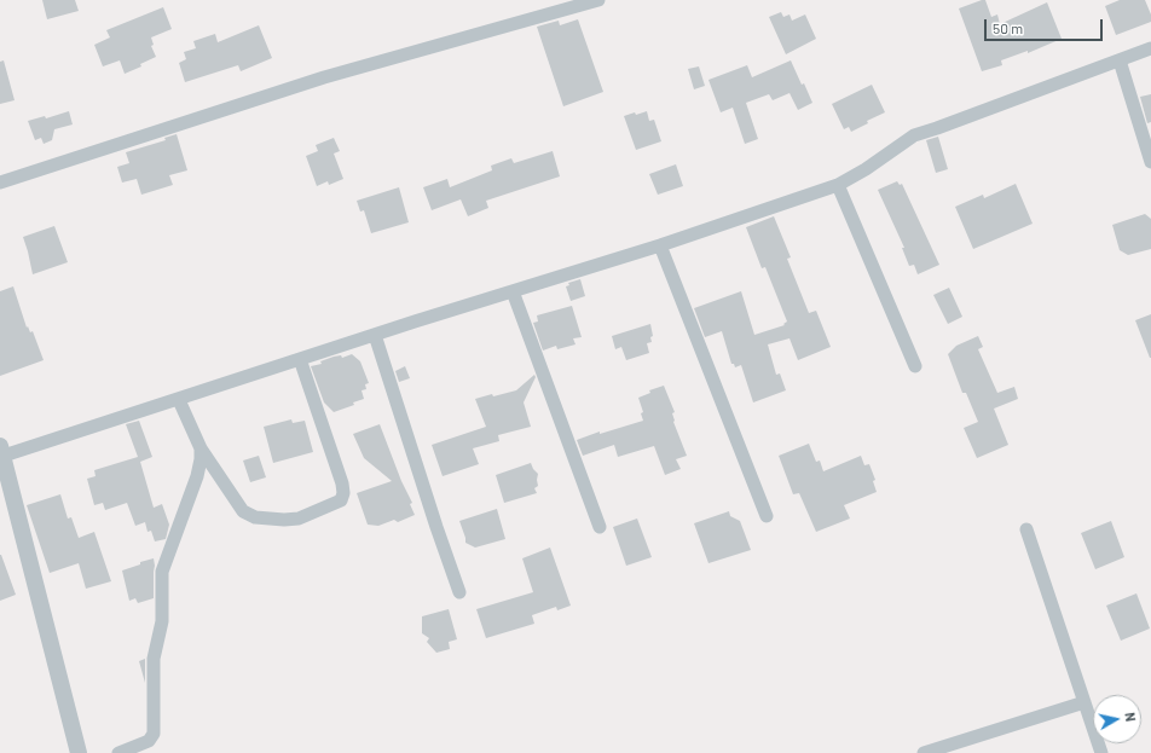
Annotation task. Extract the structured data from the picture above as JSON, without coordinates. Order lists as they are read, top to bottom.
{
  "scale_bar": "50 m",
  "north": "right"
}
